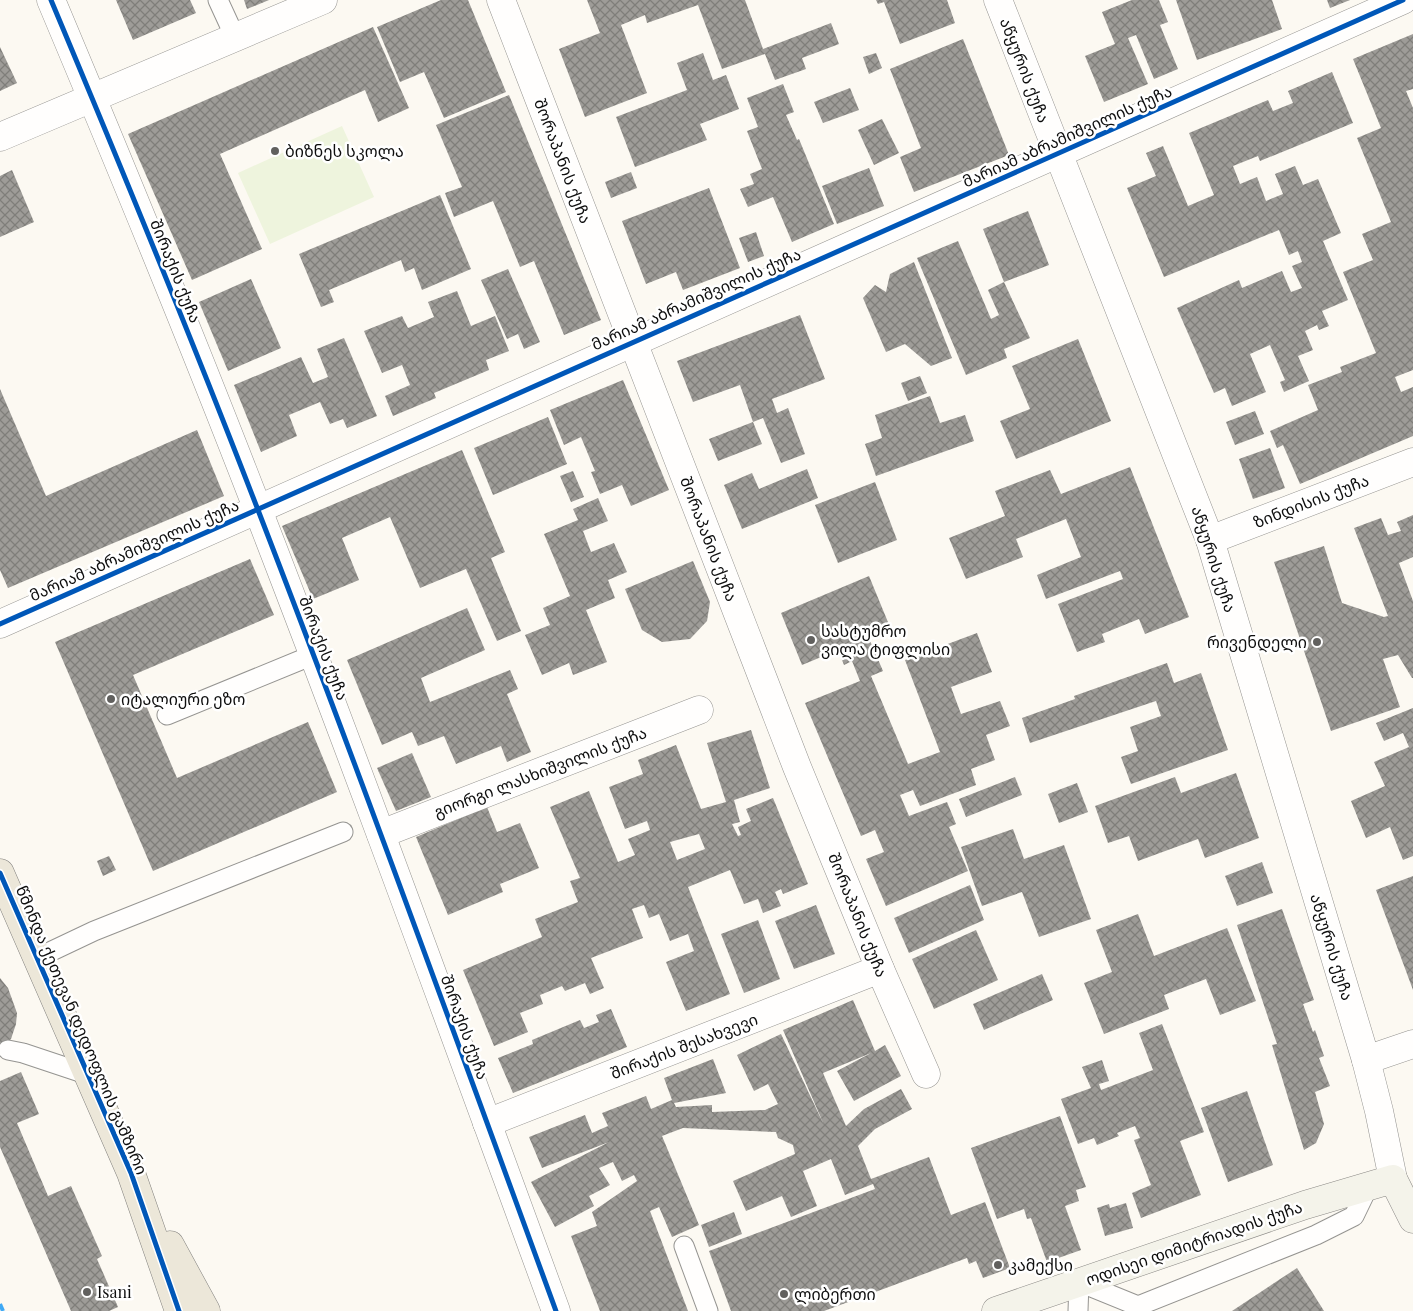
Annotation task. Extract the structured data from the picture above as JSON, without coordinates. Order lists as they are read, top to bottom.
{
  "streets": {
    "main road": ["აწყურის ქუჩა", "წმინდა ქეთევან დედოფლის გამზირი", "ოდისეი დიმიტრიადის ქუჩა"],
    "street": [
      "მარიამ აბრამიშვილის ქუჩა",
      "შორაპანის ქუჩა",
      "შირაქის ქუჩა",
      "ზინდისის ქუჩა",
      "გიორგი ლასხიშვილის ქუჩა",
      "შირაქის შესახვევი"
    ]
  },
  "crossings": [
    ["აწყურის ქუჩა", "მარიამ აბრამიშვილის ქუჩა"],
    ["აწყურის ქუჩა", "ზინდისის ქუჩა"],
    ["აწყურის ქუჩა", "ოდისეი დიმიტრიადის ქუჩა"],
    ["მარიამ აბრამიშვილის ქუჩა", "შორაპანის ქუჩა"],
    ["მარიამ აბრამიშვილის ქუჩა", "შირაქის ქუჩა"],
    ["შორაპანის ქუჩა", "შირაქის შესახვევი"],
    ["შირაქის ქუჩა", "გიორგი ლასხიშვილის ქუჩა"],
    ["შირაქის ქუჩა", "შირაქის შესახვევი"]
  ],
  "places": [
    "ბიზნეს სკოლა",
    "სასტუმრო ვილა ტიფლისი",
    "რივენდელი",
    "იტალიური ეზო",
    "კამექსი",
    "Isani",
    "ლიბერთი"
  ]
}
